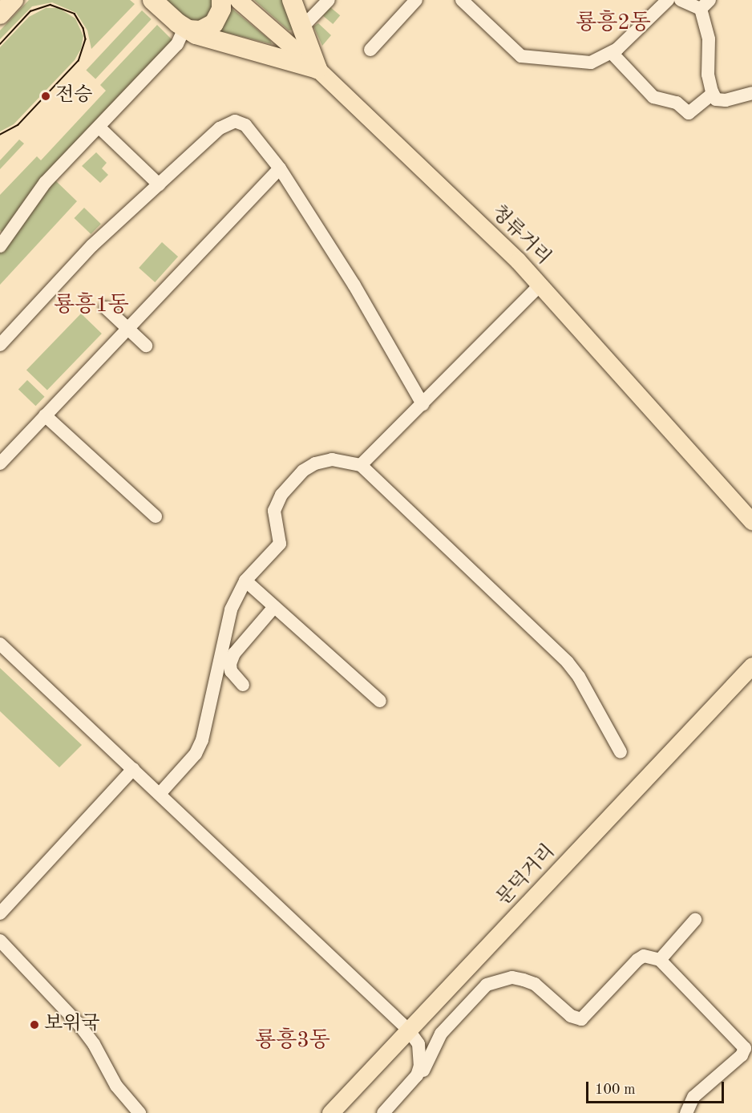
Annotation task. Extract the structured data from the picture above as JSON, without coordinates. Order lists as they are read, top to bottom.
{
  "streets": {
    "main road": ["청류거리", "문덕거리"]
  },
  "districts": ["룡흥2동", "룡흥1동", "룡흥3동"],
  "places": ["전승", "보위국"],
  "scale_bar": "100 m"
}
